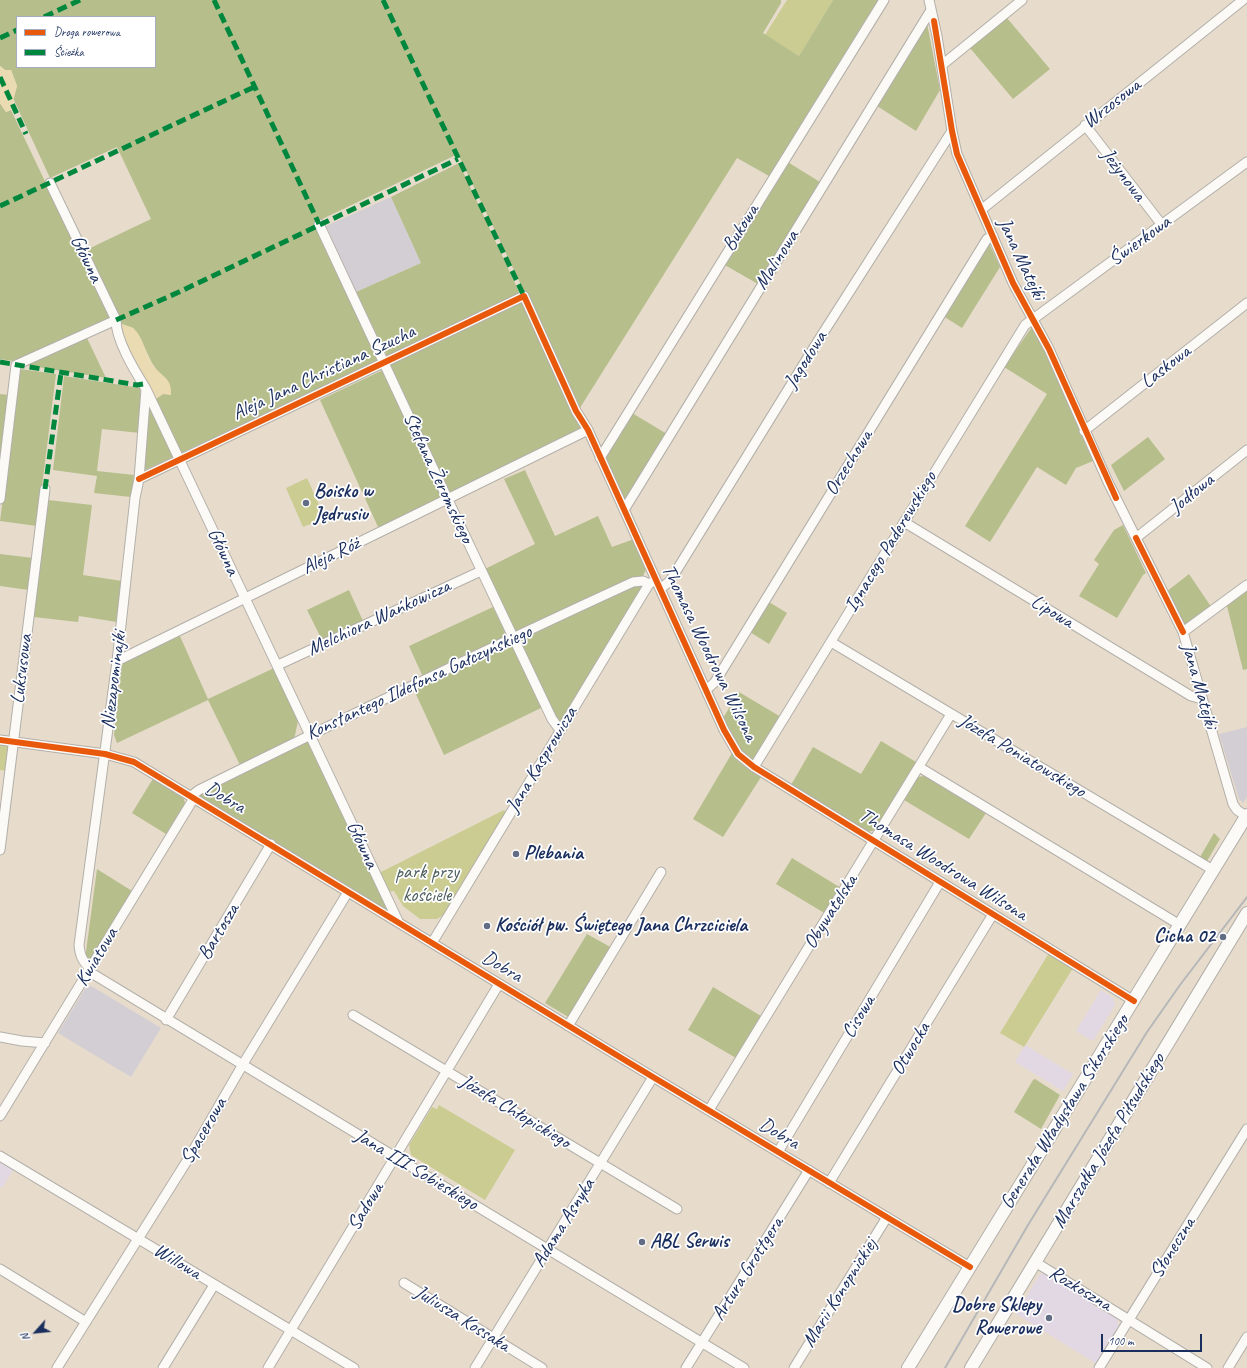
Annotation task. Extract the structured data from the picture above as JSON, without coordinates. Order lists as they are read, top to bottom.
{
  "streets": {
    "main road": ["Generała Władysława Sikorskiego", "Marszałka Józefa Piłsudskiego"],
    "street": [
      "Wrzosowa",
      "Jeżynowa",
      "Bukowa",
      "Świerkowa",
      "Główna",
      "Jana Matejki",
      "Malinowa",
      "Jagodowa",
      "Laskowa",
      "Aleja Jana Christiana Szucha",
      "Orzechowa",
      "Stefana Żeromskiego",
      "Jodłowa",
      "Ignacego Paderewskiego",
      "Aleja Róż",
      "Lipowa",
      "Melchiora Wańkowicza",
      "Thomasa Woodrowa Wilsona",
      "Luksusowa",
      "Niezapominajki",
      "Konstantego Ildefonsa Gałczyńskiego",
      "Józefa Poniatowskiego",
      "Jana Kasprowicza",
      "Dobra",
      "Obywatelska",
      "Bartosza",
      "Kwiatowa",
      "Cisowa",
      "Otwocka",
      "Józefa Chłopickiego",
      "Spacerowa",
      "Jana III Sobieskiego",
      "Sadowa",
      "Adama Asnyka",
      "Słoneczna",
      "Willowa",
      "Artura Grottgera",
      "Rozkoszna",
      "Marii Konopnickiej",
      "Juliusza Kossaka"
    ]
  },
  "crossings": [
    ["Wrzosowa", "Jeżynowa"],
    ["Wrzosowa", "Jana Matejki"],
    ["Jeżynowa", "Świerkowa"],
    ["Bukowa", "Thomasa Woodrowa Wilsona"],
    ["Świerkowa", "Jana Matejki"],
    ["Świerkowa", "Ignacego Paderewskiego"],
    ["Główna", "Aleja Jana Christiana Szucha"],
    ["Główna", "Aleja Róż"],
    ["Główna", "Melchiora Wańkowicza"],
    ["Główna", "Niezapominajki"],
    ["Główna", "Konstantego Ildefonsa Gałczyńskiego"],
    ["Główna", "Dobra"],
    ["Jana Matejki", "Malinowa"],
    ["Jana Matejki", "Jagodowa"],
    ["Jana Matejki", "Laskowa"],
    ["Jana Matejki", "Orzechowa"],
    ["Jana Matejki", "Jodłowa"],
    ["Jana Matejki", "Ignacego Paderewskiego"],
    ["Jana Matejki", "Lipowa"],
    ["Jana Matejki", "Generała Władysława Sikorskiego"],
    ["Malinowa", "Thomasa Woodrowa Wilsona"],
    ["Jagodowa", "Thomasa Woodrowa Wilsona"],
    ["Jagodowa", "Konstantego Ildefonsa Gałczyńskiego"],
    ["Jagodowa", "Jana Kasprowicza"],
    ["Aleja Jana Christiana Szucha", "Stefana Żeromskiego"],
    ["Aleja Jana Christiana Szucha", "Thomasa Woodrowa Wilsona"],
    ["Aleja Jana Christiana Szucha", "Niezapominajki"],
    ["Orzechowa", "Thomasa Woodrowa Wilsona"],
    ["Stefana Żeromskiego", "Aleja Róż"],
    ["Stefana Żeromskiego", "Melchiora Wańkowicza"],
    ["Stefana Żeromskiego", "Konstantego Ildefonsa Gałczyńskiego"],
    ["Stefana Żeromskiego", "Jana Kasprowicza"],
    ["Ignacego Paderewskiego", "Lipowa"],
    ["Ignacego Paderewskiego", "Thomasa Woodrowa Wilsona"],
    ["Ignacego Paderewskiego", "Józefa Poniatowskiego"],
    ["Aleja Róż", "Thomasa Woodrowa Wilsona"],
    ["Aleja Róż", "Niezapominajki"],
    ["Thomasa Woodrowa Wilsona", "Konstantego Ildefonsa Gałczyńskiego"],
    ["Thomasa Woodrowa Wilsona", "Jana Kasprowicza"],
    ["Thomasa Woodrowa Wilsona", "Obywatelska"],
    ["Thomasa Woodrowa Wilsona", "Cisowa"],
    ["Thomasa Woodrowa Wilsona", "Otwocka"],
    ["Thomasa Woodrowa Wilsona", "Generała Władysława Sikorskiego"],
    ["Luksusowa", "Dobra"],
    ["Niezapominajki", "Dobra"],
    ["Niezapominajki", "Kwiatowa"],
    ["Niezapominajki", "Jana III Sobieskiego"],
    ["Konstantego Ildefonsa Gałczyńskiego", "Jana Kasprowicza"],
    ["Konstantego Ildefonsa Gałczyńskiego", "Dobra"],
    ["Konstantego Ildefonsa Gałczyńskiego", "Kwiatowa"],
    ["Józefa Poniatowskiego", "Obywatelska"],
    ["Józefa Poniatowskiego", "Generała Władysława Sikorskiego"],
    ["Jana Kasprowicza", "Dobra"],
    ["Dobra", "Obywatelska"],
    ["Dobra", "Bartosza"],
    ["Dobra", "Kwiatowa"],
    ["Dobra", "Cisowa"],
    ["Dobra", "Otwocka"],
    ["Dobra", "Generała Władysława Sikorskiego"],
    ["Dobra", "Spacerowa"],
    ["Dobra", "Sadowa"],
    ["Dobra", "Adama Asnyka"],
    ["Dobra", "Artura Grottgera"],
    ["Dobra", "Marii Konopnickiej"],
    ["Bartosza", "Jana III Sobieskiego"],
    ["Kwiatowa", "Jana III Sobieskiego"],
    ["Józefa Chłopickiego", "Sadowa"],
    ["Józefa Chłopickiego", "Adama Asnyka"],
    ["Spacerowa", "Jana III Sobieskiego"],
    ["Spacerowa", "Willowa"],
    ["Marszałka Józefa Piłsudskiego", "Rozkoszna"],
    ["Jana III Sobieskiego", "Sadowa"],
    ["Jana III Sobieskiego", "Adama Asnyka"],
    ["Jana III Sobieskiego", "Artura Grottgera"],
    ["Sadowa", "Willowa"],
    ["Adama Asnyka", "Juliusza Kossaka"],
    ["Słoneczna", "Rozkoszna"]
  ],
  "parks": ["park przy kościele"],
  "places": [
    "Boisko w Jędrusiu",
    "Plebania",
    "Kościół pw. Świętego Jana Chrzciciela",
    "Cicha 02",
    "ABL Serwis",
    "Dobre Sklepy Rowerowe"
  ],
  "legend": ["Droga rowerowa", "Ścieżka"],
  "scale_bar": "100 m",
  "north": "bottom left"
}
